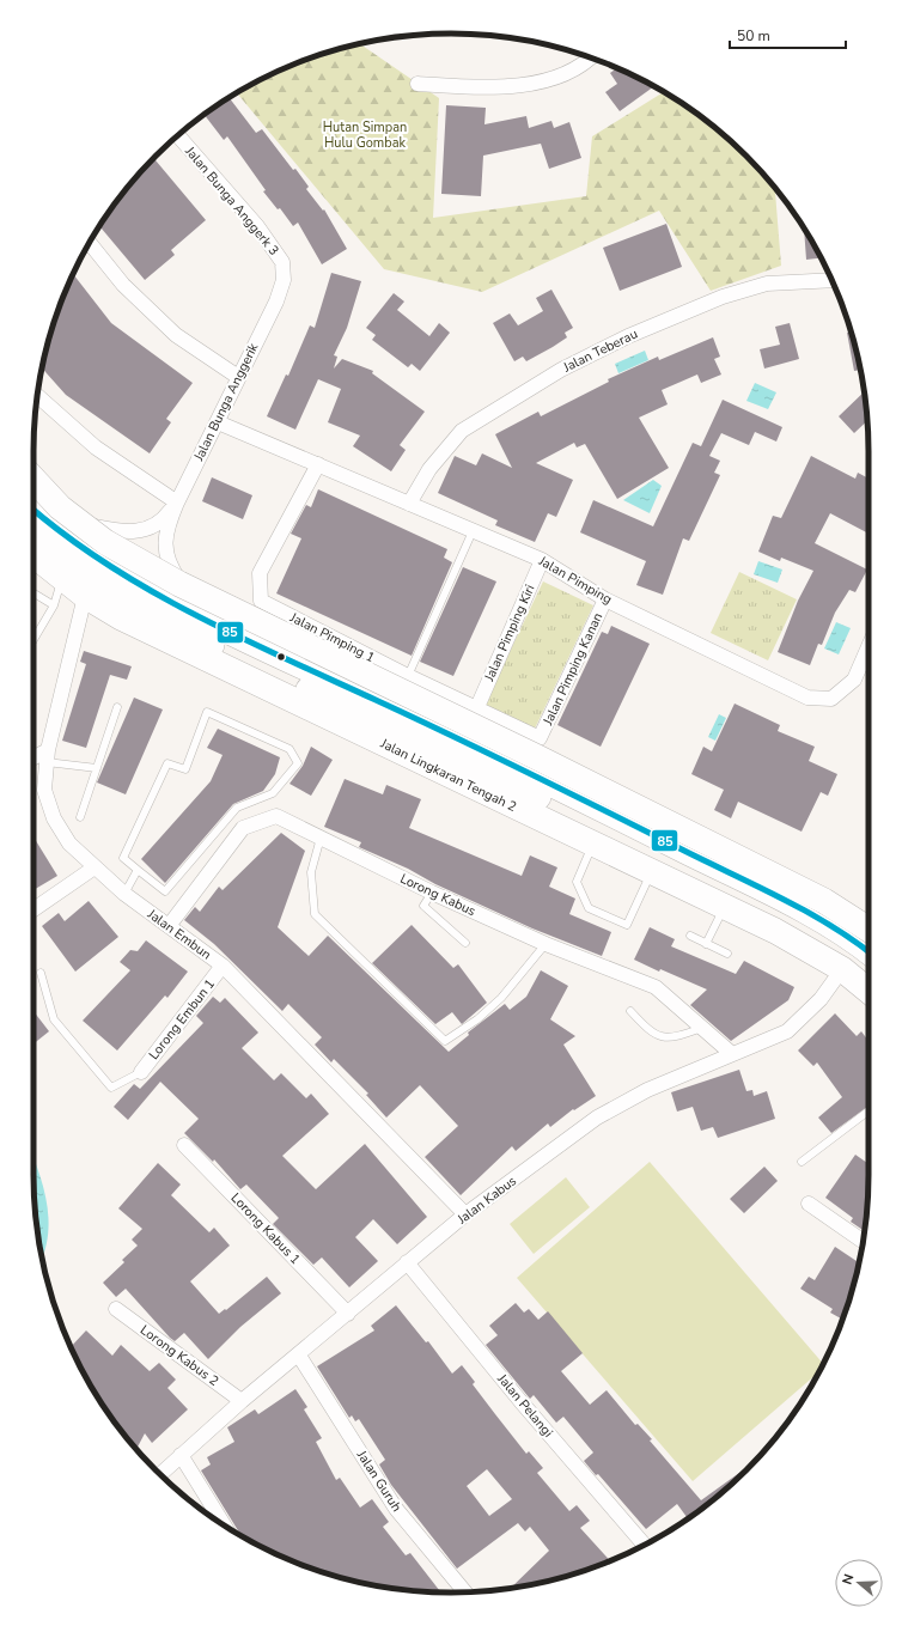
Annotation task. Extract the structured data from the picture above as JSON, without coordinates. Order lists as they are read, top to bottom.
{
  "streets": {
    "highway": ["Jalan Lingkaran Tengah 2"],
    "street": [
      "Jalan Bunga Anggerk 3",
      "Jalan Teberau",
      "Jalan Bunga Anggerik",
      "Jalan Pimping",
      "Jalan Pimping Kiri",
      "Jalan Pimping 1",
      "Jalan Pimping Kanan",
      "Lorong Kabus",
      "Jalan Embun",
      "Lorong Embun 1",
      "Jalan Kabus",
      "Lorong Kabus 1",
      "Lorong Kabus 2",
      "Jalan Pelangi",
      "Jalan Guruh"
    ]
  },
  "crossings": [
    ["Jalan Bunga Anggerk 3", "Jalan Bunga Anggerik"],
    ["Jalan Teberau", "Jalan Pimping"],
    ["Jalan Bunga Anggerik", "Jalan Pimping"],
    ["Jalan Pimping", "Jalan Pimping Kiri"],
    ["Jalan Pimping", "Jalan Pimping 1"],
    ["Jalan Pimping", "Jalan Pimping Kanan"],
    ["Jalan Pimping Kiri", "Jalan Pimping 1"],
    ["Jalan Pimping 1", "Jalan Pimping Kanan"],
    ["Jalan Lingkaran Tengah 2", "Jalan Embun"],
    ["Jalan Lingkaran Tengah 2", "Jalan Kabus"],
    ["Lorong Kabus", "Jalan Embun"],
    ["Lorong Kabus", "Jalan Kabus"],
    ["Jalan Embun", "Lorong Embun 1"],
    ["Jalan Embun", "Jalan Kabus"],
    ["Jalan Kabus", "Lorong Kabus 1"],
    ["Jalan Kabus", "Lorong Kabus 2"],
    ["Jalan Kabus", "Jalan Pelangi"],
    ["Jalan Kabus", "Jalan Guruh"]
  ],
  "parks": ["Hutan Simpan Hulu Gombak"],
  "lines": ["transit line 85"],
  "scale_bar": "50 m",
  "north": "left"
}
